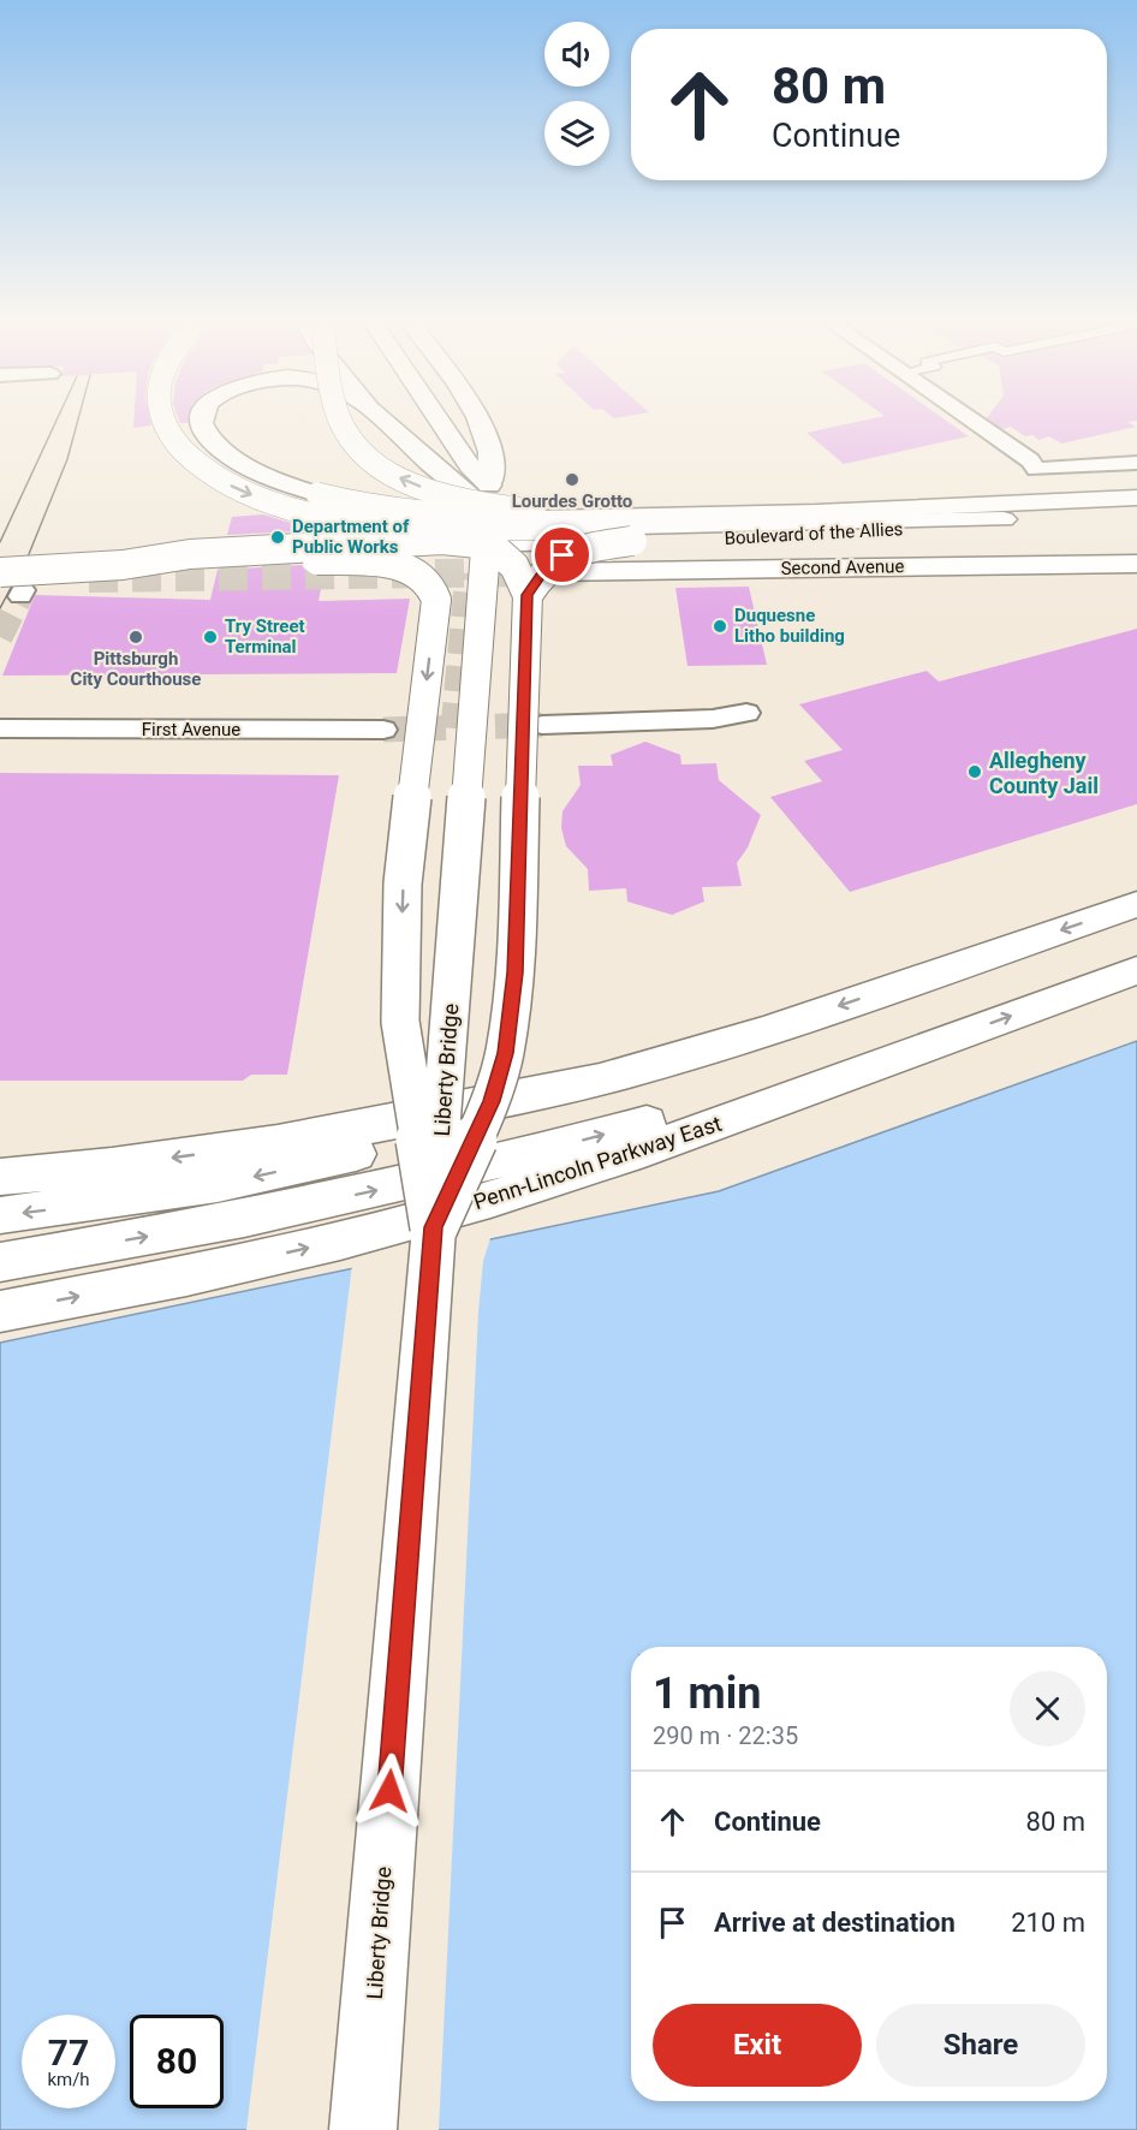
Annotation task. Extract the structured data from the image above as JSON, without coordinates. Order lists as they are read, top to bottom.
{
  "streets": {
    "main road": [
      "Boulevard of the Allies",
      "Second Avenue",
      "Liberty Bridge",
      "Penn-Lincoln Parkway East"
    ],
    "street": ["First Avenue"]
  },
  "crossings": [
    ["Boulevard of the Allies", "Liberty Bridge"]
  ],
  "places": [
    "Lourdes Grotto",
    "Department of Public Works",
    "Duquesne Litho building",
    "Pittsburgh City Courthouse",
    "Try Street Terminal",
    "Allegheny County Jail"
  ],
  "page": {
    "turn": ["80 m", "Continue"],
    "heading": ["1 min", "290 m · 22:35"],
    "list": [
      {
        "name": "Continue",
        "value": "80 m"
      },
      {
        "name": "Arrive at destination",
        "value": "210 m"
      }
    ],
    "buttons": ["Exit", "Share"],
    "speed": "77 km/h",
    "limit": "80"
  }
}
